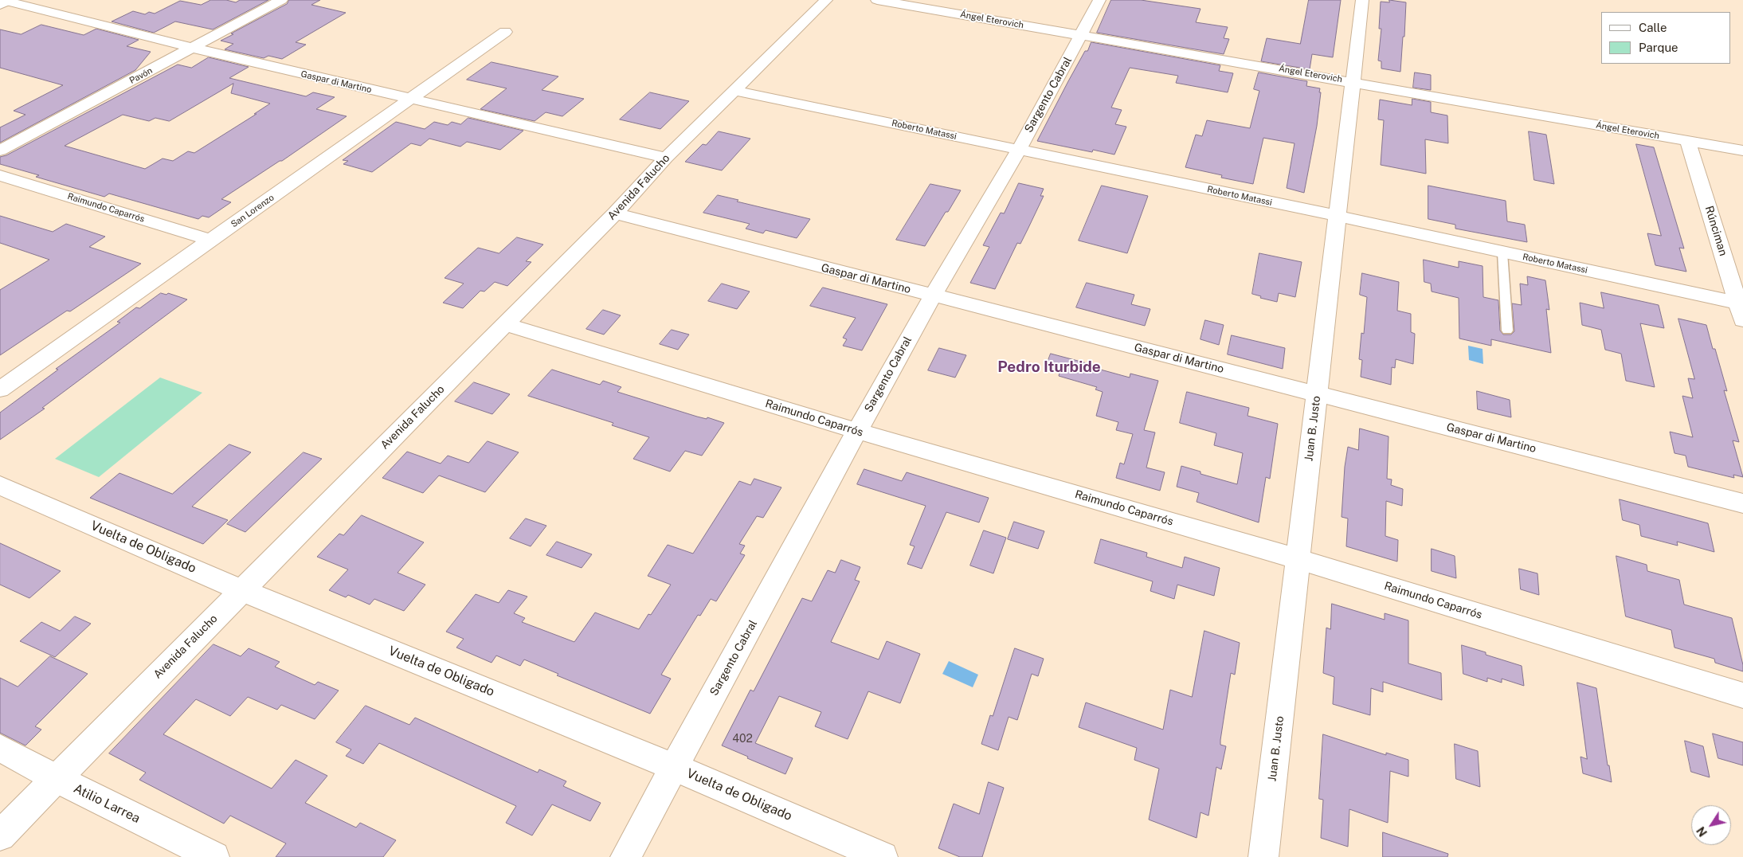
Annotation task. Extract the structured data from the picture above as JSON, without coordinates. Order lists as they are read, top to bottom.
{
  "streets": {
    "street": [
      "Ángel Eterovich",
      "Pavón",
      "Gaspar di Martino",
      "Sargento Cabral",
      "Roberto Matassi",
      "Avenida Falucho",
      "Raimundo Caparrós",
      "San Lorenzo",
      "Rúnciman",
      "Juan B. Justo",
      "Vuelta de Obligado",
      "Atilio Larrea"
    ]
  },
  "crossings": [
    ["Ángel Eterovich", "Sargento Cabral"],
    ["Ángel Eterovich", "Rúnciman"],
    ["Ángel Eterovich", "Juan B. Justo"],
    ["Pavón", "Gaspar di Martino"],
    ["Gaspar di Martino", "Sargento Cabral"],
    ["Gaspar di Martino", "Avenida Falucho"],
    ["Gaspar di Martino", "San Lorenzo"],
    ["Gaspar di Martino", "Juan B. Justo"],
    ["Sargento Cabral", "Roberto Matassi"],
    ["Sargento Cabral", "Raimundo Caparrós"],
    ["Sargento Cabral", "Vuelta de Obligado"],
    ["Roberto Matassi", "Avenida Falucho"],
    ["Roberto Matassi", "Rúnciman"],
    ["Roberto Matassi", "Juan B. Justo"],
    ["Avenida Falucho", "Raimundo Caparrós"],
    ["Avenida Falucho", "Vuelta de Obligado"],
    ["Avenida Falucho", "Atilio Larrea"],
    ["Raimundo Caparrós", "San Lorenzo"],
    ["Raimundo Caparrós", "Juan B. Justo"]
  ],
  "districts": ["Pedro Iturbide"],
  "house_numbers": ["402"],
  "legend": ["Calle", "Parque"],
  "north": "bottom left"
}
